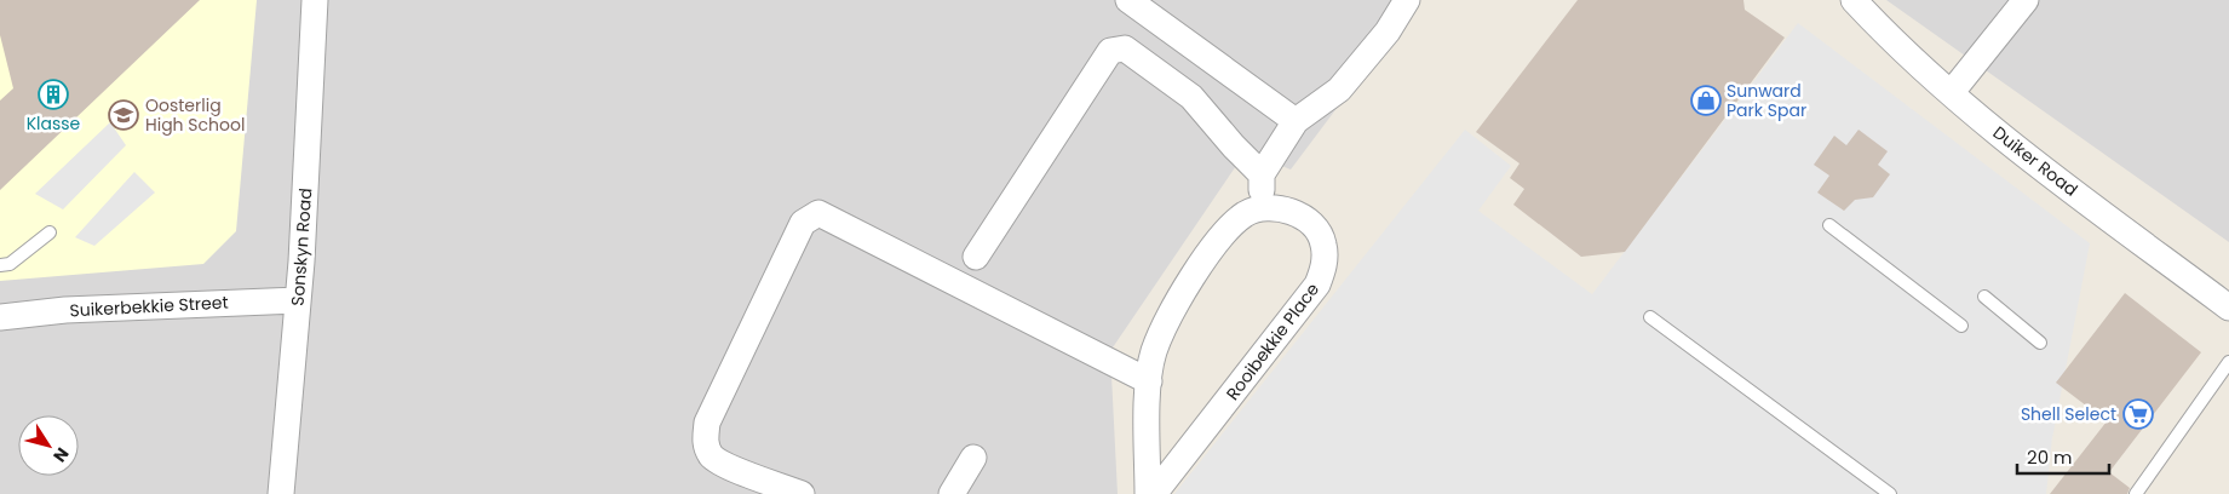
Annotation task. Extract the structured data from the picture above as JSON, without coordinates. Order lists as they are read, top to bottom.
{
  "streets": {
    "street": [
      "Duiker Road",
      "Sonskyn Road",
      "Suikerbekkie Street",
      "Rooibekkie Place"
    ]
  },
  "crossings": [
    ["Sonskyn Road", "Suikerbekkie Street"]
  ],
  "places": {
    "building": ["Klasse"],
    "shop": ["Sunward Park Spar"],
    "school or university": ["Oosterlig High School"],
    "supermarket": ["Shell Select"]
  },
  "scale_bar": "20 m",
  "north": "bottom right"
}
